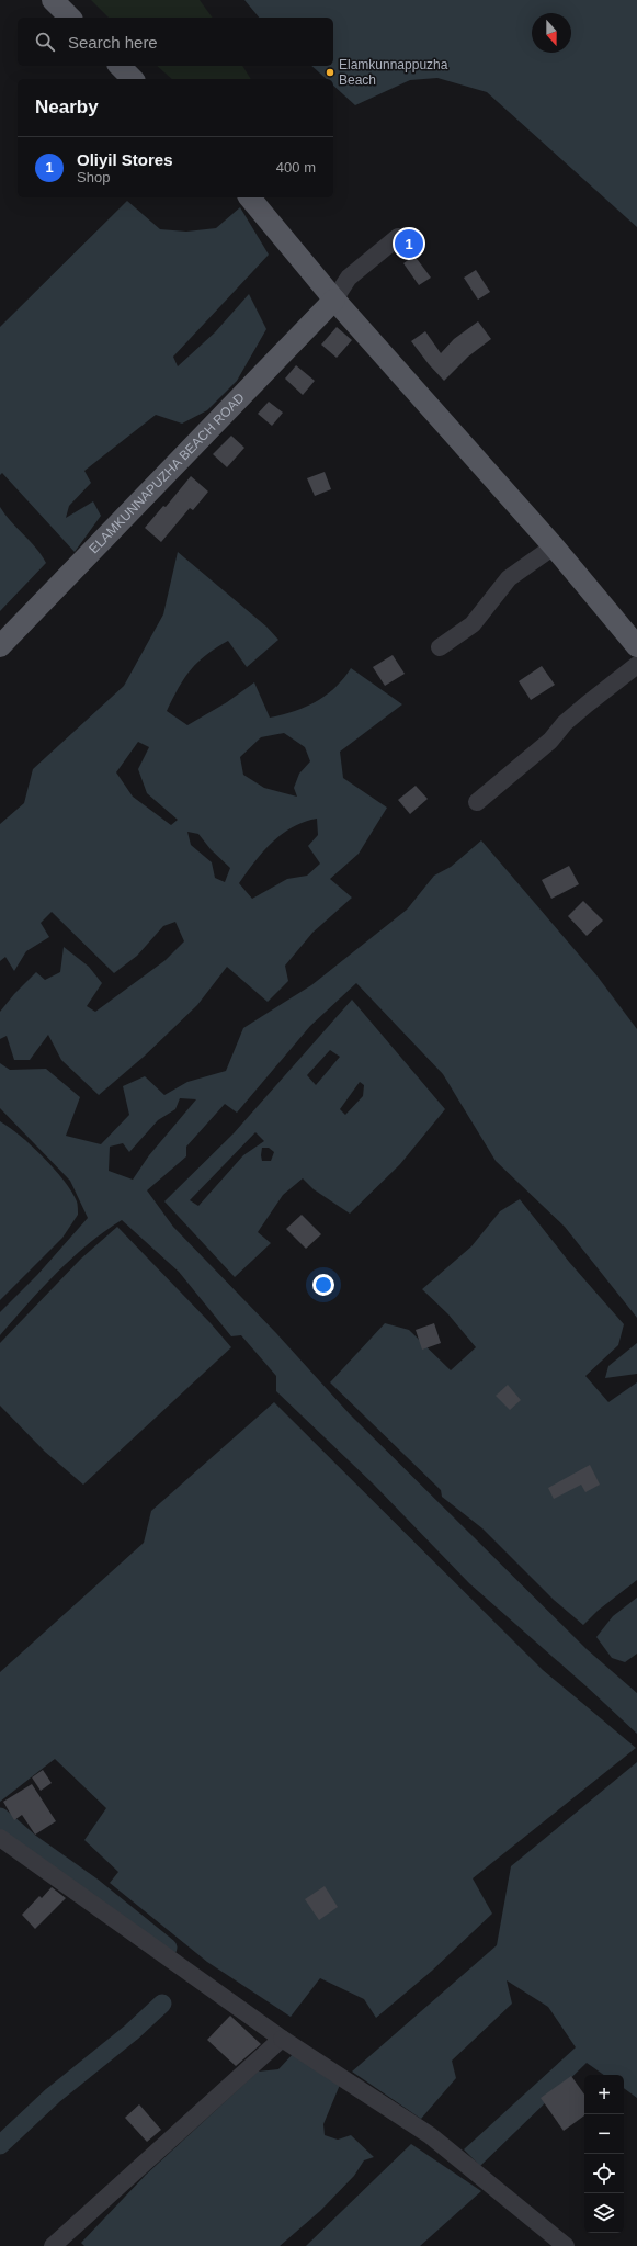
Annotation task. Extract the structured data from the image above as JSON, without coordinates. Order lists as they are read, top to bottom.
{
  "streets": {
    "main road": ["ELAMKUNNAPUZHA BEACH ROAD"]
  },
  "places": ["Elamkunnappuzha Beach"],
  "north": "bottom",
  "page": {
    "search": "Search here",
    "heading": "Nearby",
    "list": [
      {
        "mark": "1",
        "name": "Oliyil Stores",
        "note": "Shop",
        "value": "400 m"
      }
    ],
    "pins": "1",
    "map_buttons": ["+", "−"]
  }
}
